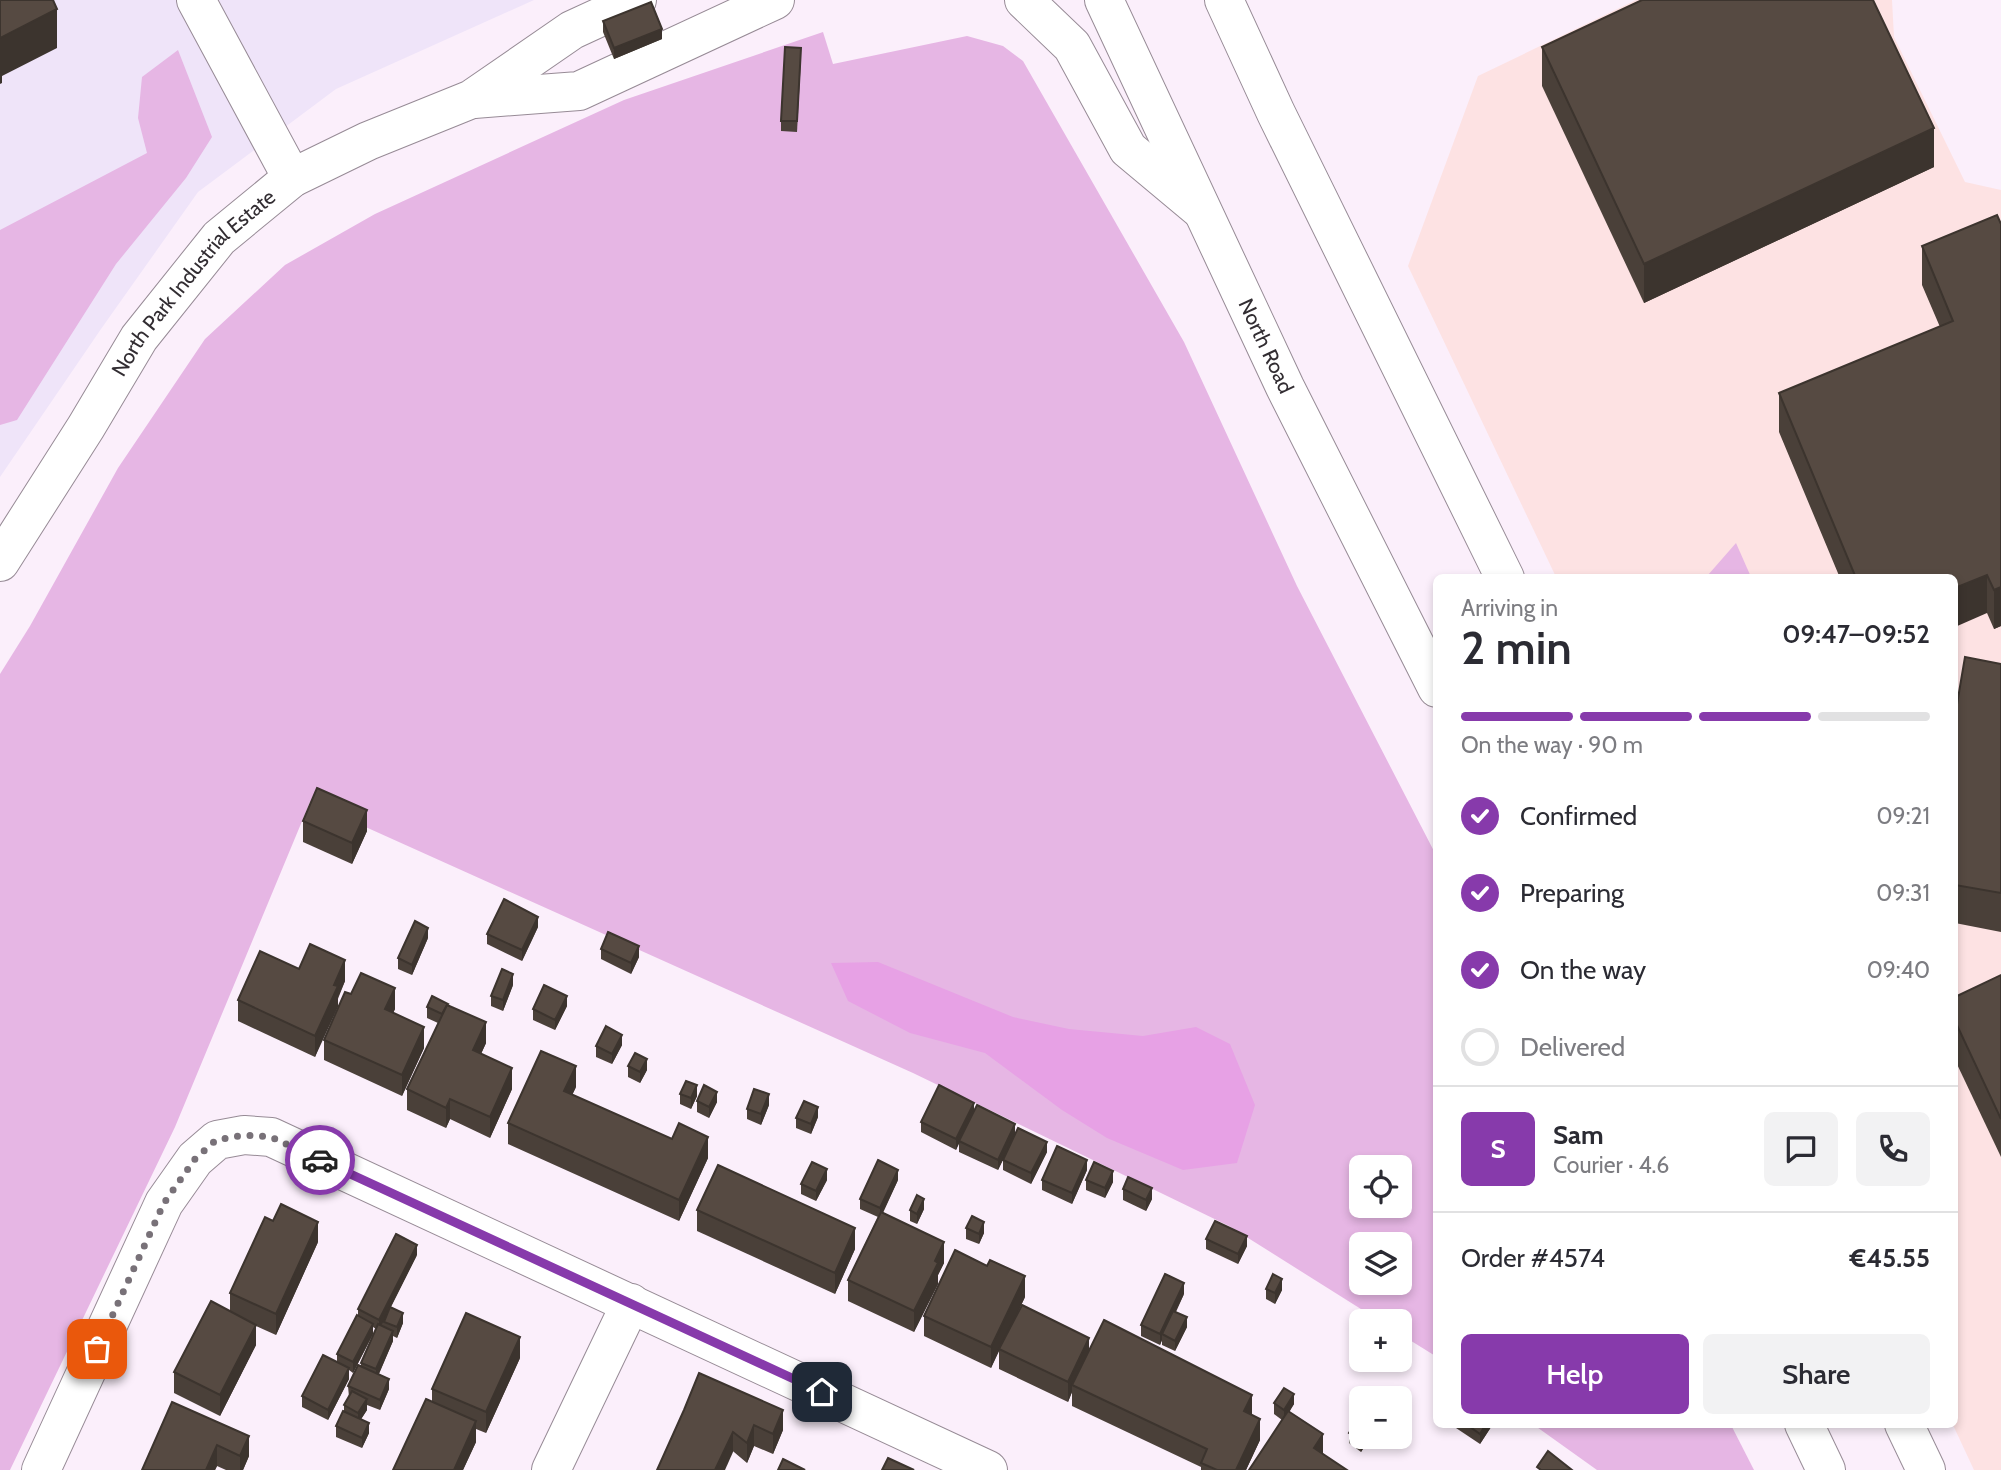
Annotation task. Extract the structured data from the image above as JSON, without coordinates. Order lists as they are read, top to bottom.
{
  "streets": {
    "street": ["North Park Industrial Estate", "North Road"]
  },
  "page": {
    "heading": ["2 min", "Arriving in", "09:47–09:52"],
    "panel": [
      "Sam",
      "Courier · 4.6",
      "Order #4574",
      "€45.55"
    ],
    "bar": "On the way · 90 m",
    "list": [
      ["Confirmed", "09:21"],
      ["Preparing", "09:31"],
      ["On the way", "09:40"],
      "Delivered"
    ],
    "round": "S",
    "map_buttons": ["+", "−"],
    "buttons": ["Help", "Share"]
  }
}
